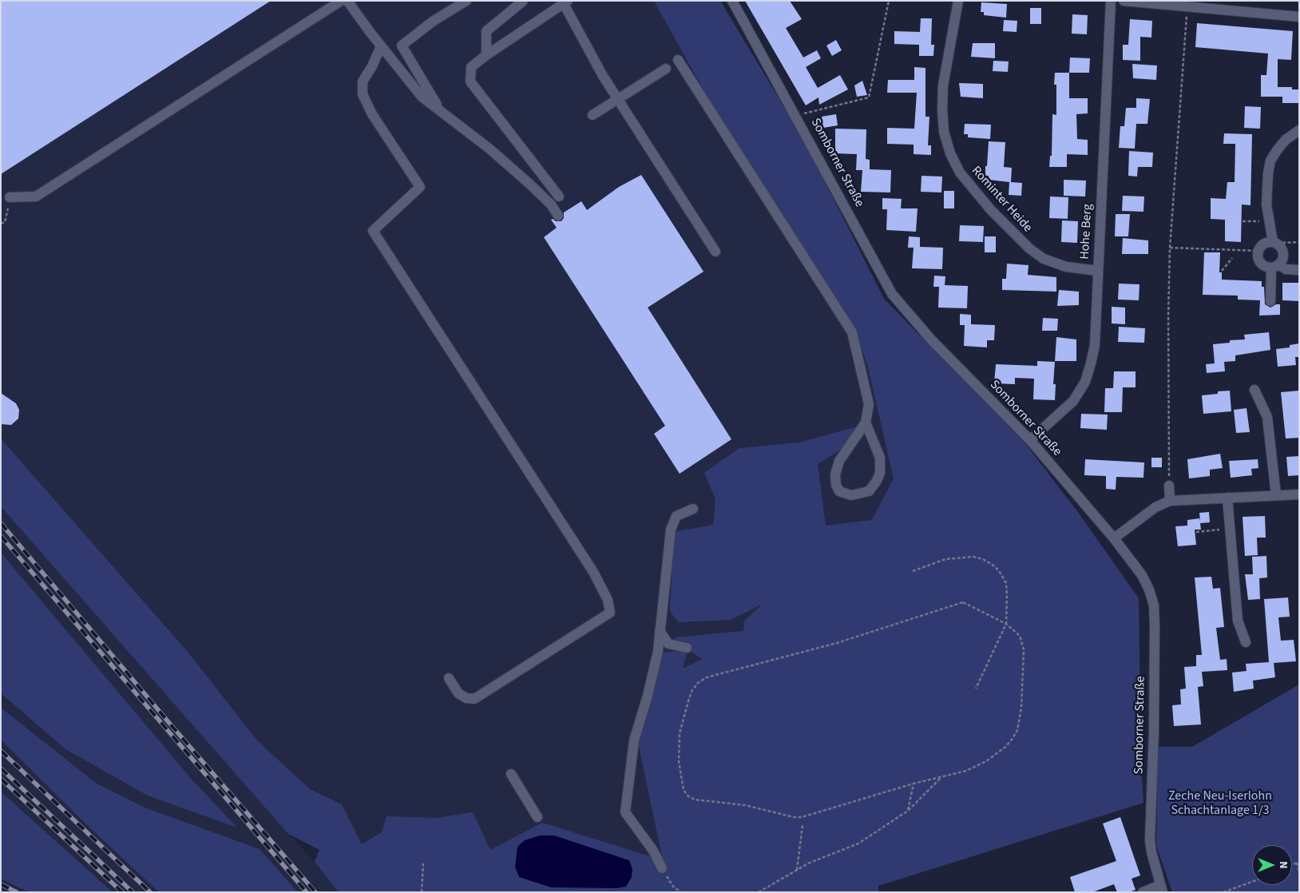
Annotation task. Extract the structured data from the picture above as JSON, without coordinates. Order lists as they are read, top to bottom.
{
  "streets": {
    "street": ["Somborner Straße", "Rominter Heide", "Hohe Berg"]
  },
  "crossings": [
    ["Somborner Straße", "Hohe Berg"],
    ["Rominter Heide", "Hohe Berg"]
  ],
  "parks": ["Zeche Neu-Iserlohn Schachtanlage 1/3"],
  "north": "right"
}
